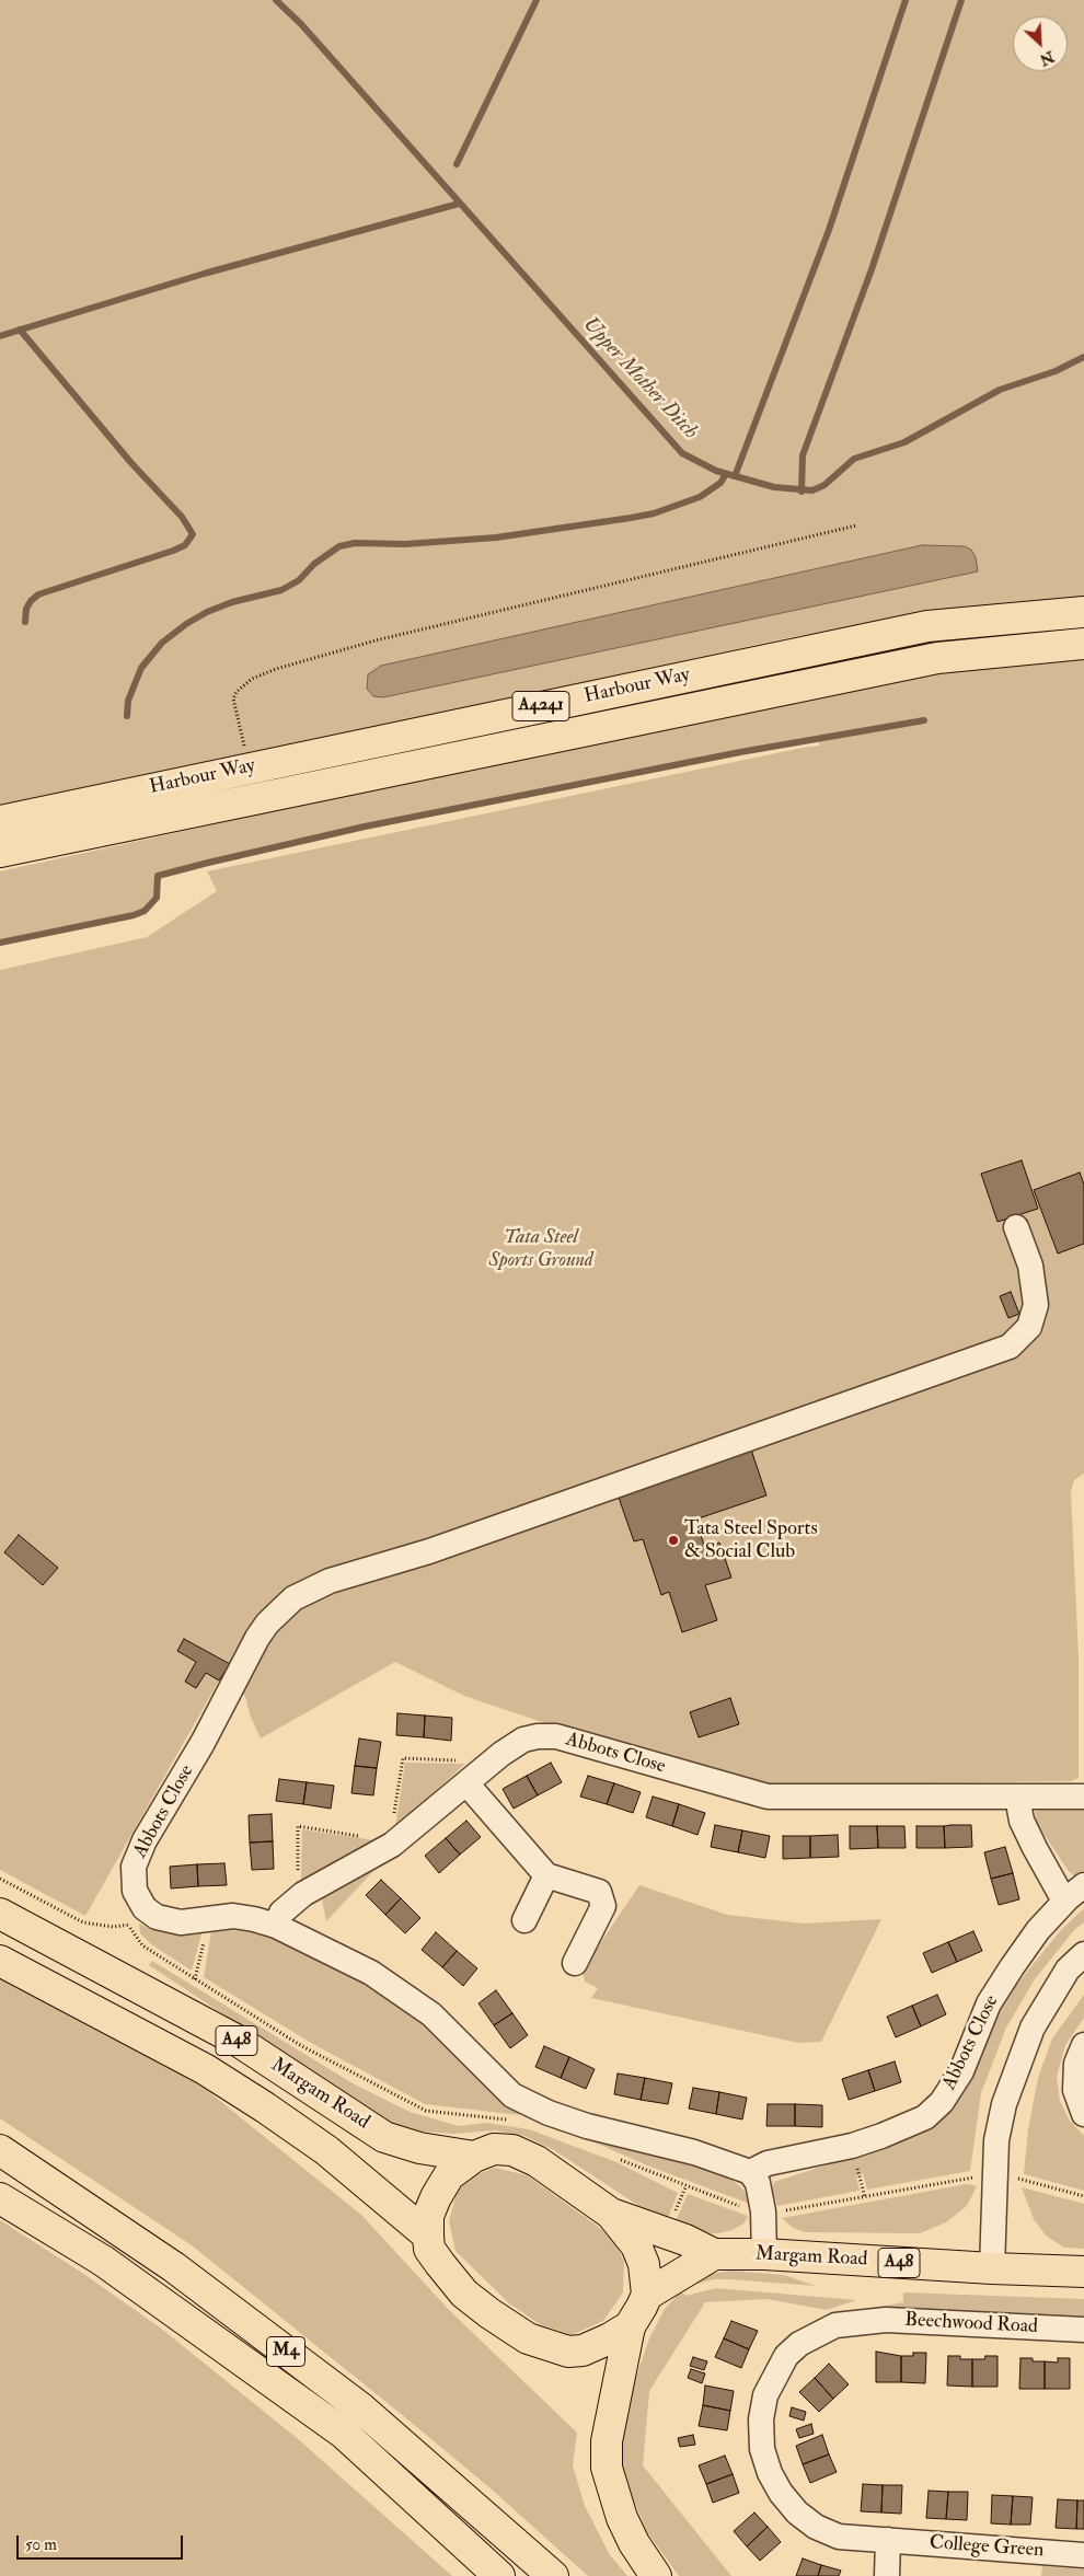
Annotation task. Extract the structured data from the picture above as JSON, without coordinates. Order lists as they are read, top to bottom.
{
  "streets": {
    "main road": [
      "Harbour Way",
      "A4241",
      "A48",
      "Margam Road",
      "M4"
    ],
    "street": ["Abbots Close", "Beechwood Road", "College Green"]
  },
  "crossings": [
    ["Beechwood Road", "College Green"]
  ],
  "water": ["Upper Mother Ditch"],
  "parks": ["Tata Steel Sports Ground"],
  "places": ["Tata Steel Sports & Social Club"],
  "scale_bar": "50 m",
  "north": "bottom right"
}
